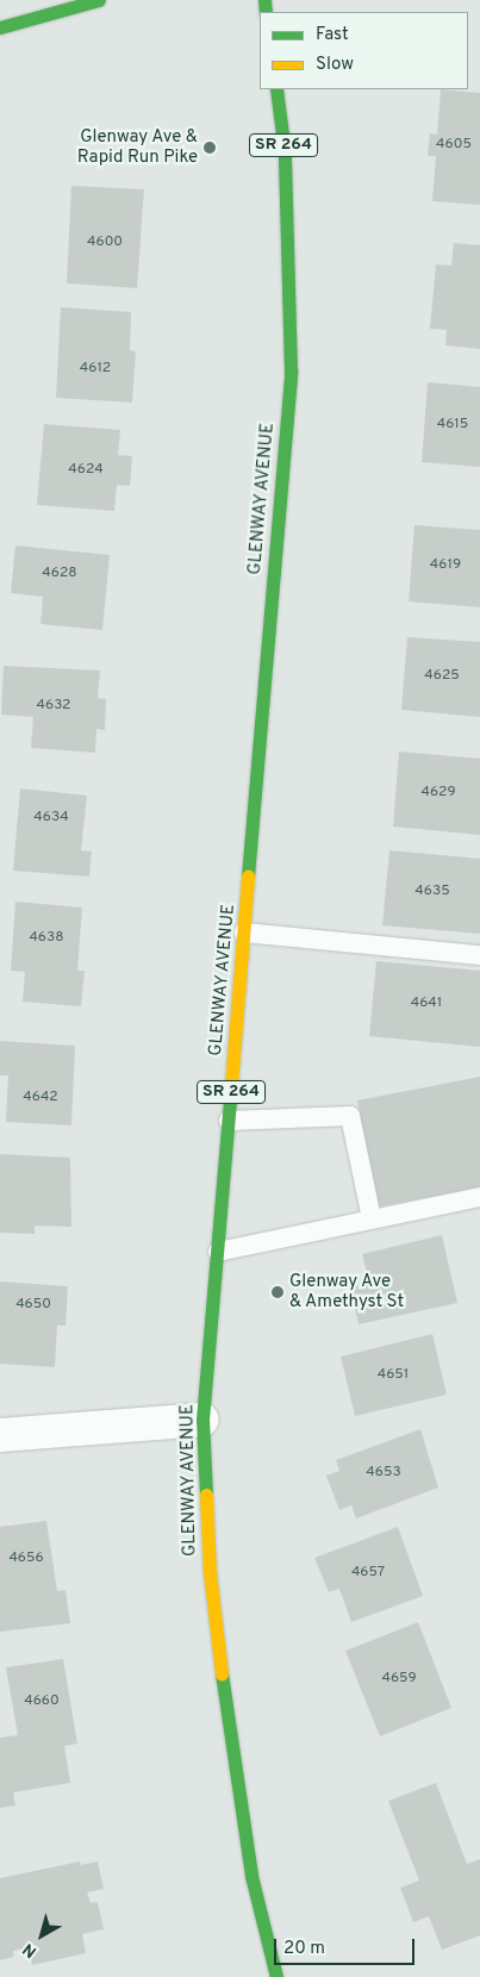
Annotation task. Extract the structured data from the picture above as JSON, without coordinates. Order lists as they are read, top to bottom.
{
  "streets": {
    "main road": ["SR 264", "GLENWAY AVENUE"]
  },
  "places": ["Glenway Ave & Rapid Run Pike", "Glenway Ave & Amethyst St"],
  "house_numbers": [
    "4605",
    "4600",
    "4612",
    "4615",
    "4624",
    "4619",
    "4628",
    "4625",
    "4632",
    "4629",
    "4634",
    "4635",
    "4638",
    "4641",
    "4642",
    "4650",
    "4651",
    "4653",
    "4656",
    "4657",
    "4659",
    "4660"
  ],
  "legend": ["Fast", "Slow"],
  "scale_bar": "20 m",
  "north": "bottom left"
}
